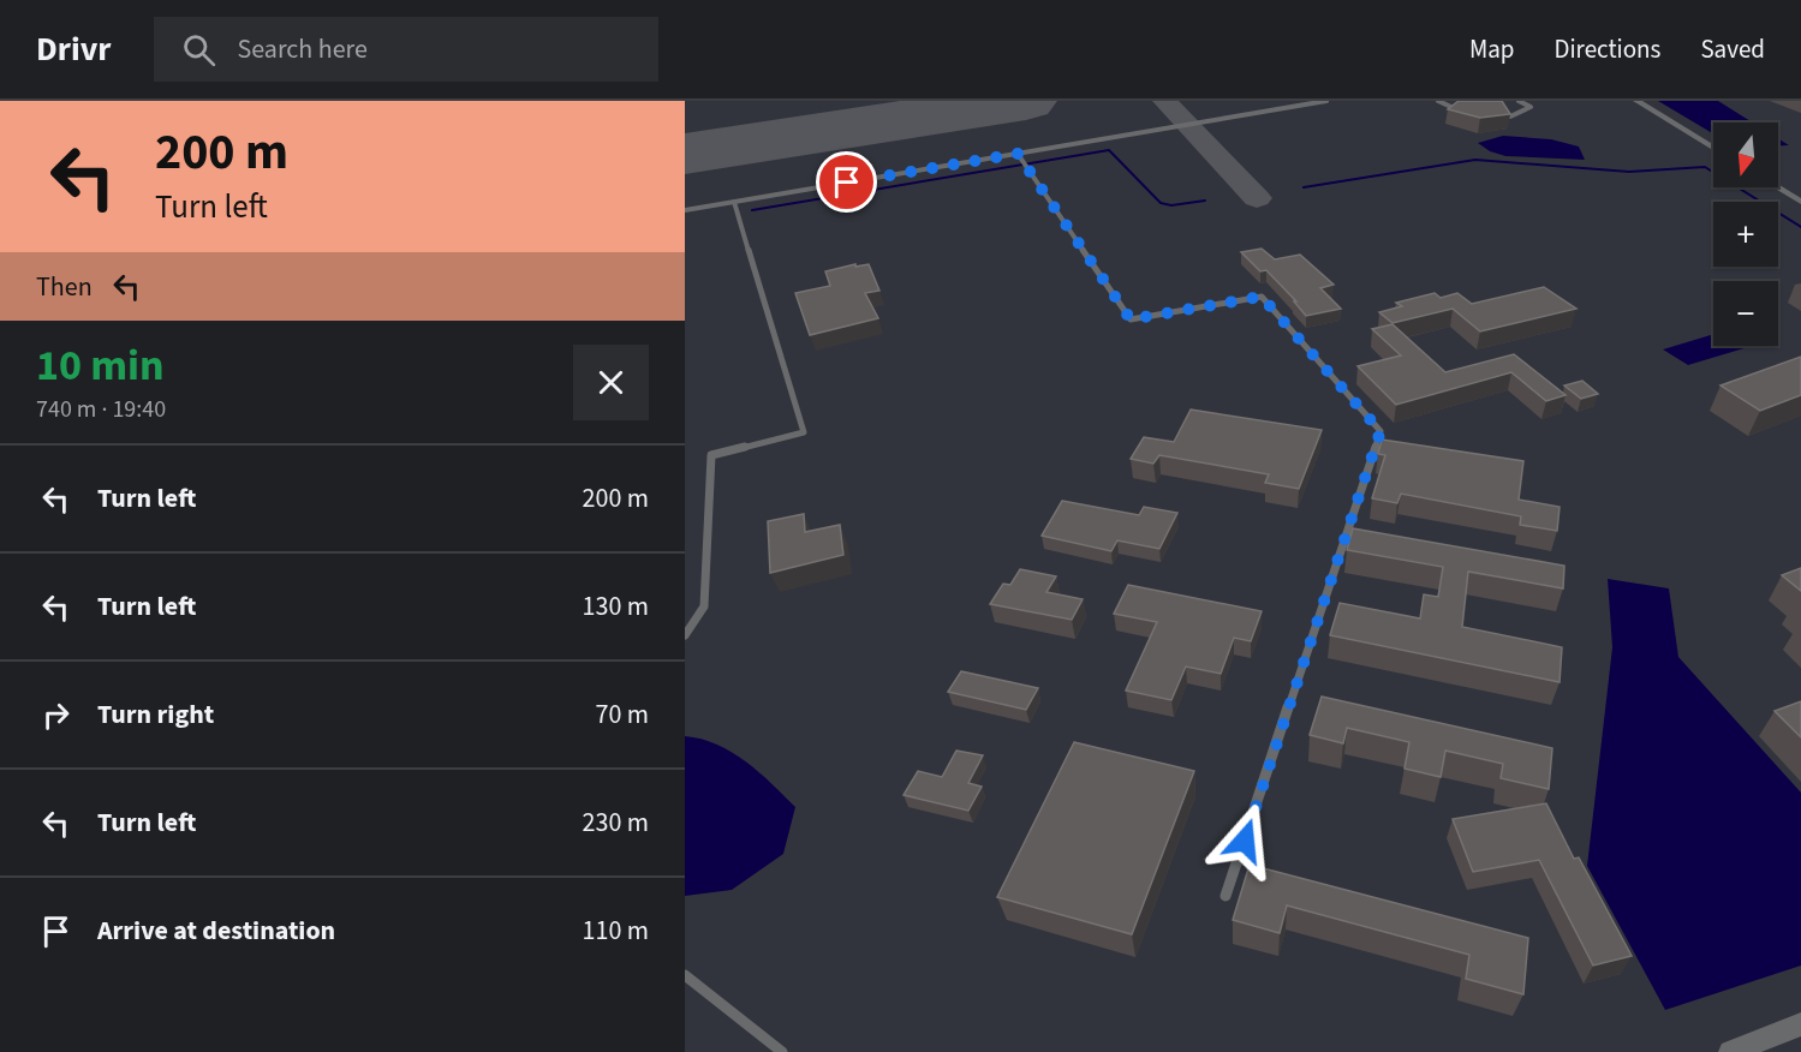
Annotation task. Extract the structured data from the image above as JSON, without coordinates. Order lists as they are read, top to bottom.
{
  "north": "bottom",
  "page": {
    "header": "Drivr",
    "search": "Search here",
    "nav": ["Map", "Directions", "Saved"],
    "turn": ["200 m", "Turn left"],
    "map_buttons": ["+", "−"],
    "then": "Then",
    "heading": ["10 min", "740 m · 19:40"],
    "list": [
      {
        "name": "Turn left",
        "value": "200 m"
      },
      {
        "name": "Turn left",
        "value": "130 m"
      },
      {
        "name": "Turn right",
        "value": "70 m"
      },
      {
        "name": "Turn left",
        "value": "230 m"
      },
      {
        "name": "Arrive at destination",
        "value": "110 m"
      }
    ]
  }
}
